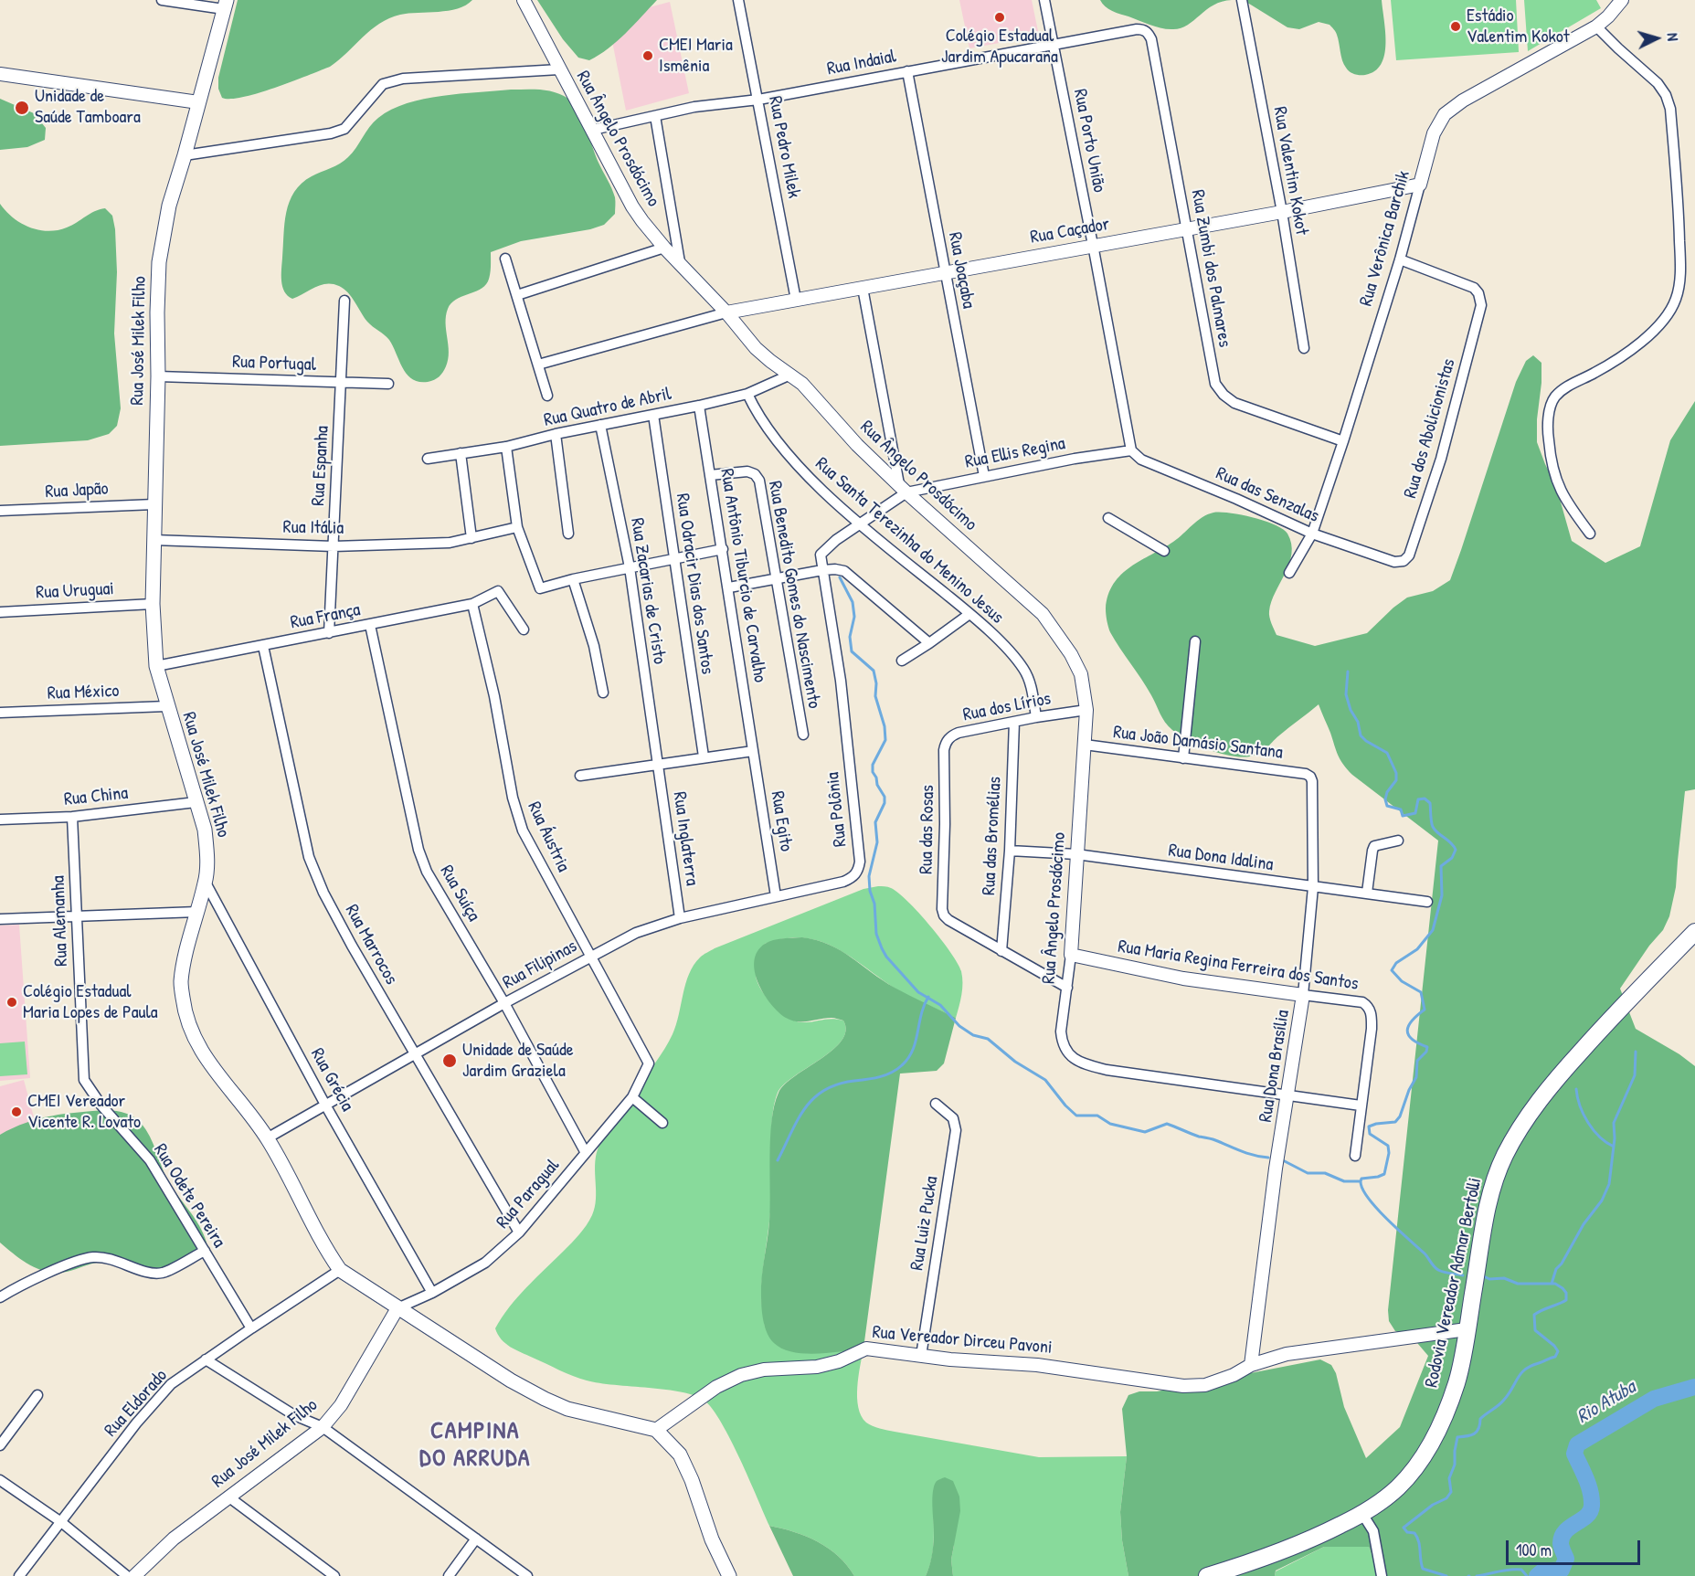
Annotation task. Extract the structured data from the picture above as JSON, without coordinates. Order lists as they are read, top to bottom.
{
  "streets": {
    "highway": ["Rodovia Vereador Admar Bertolli"],
    "main road": ["Rua José Milek Filho"],
    "street": [
      "Rua Indaial",
      "Rua Ângelo Prosdócimo",
      "Rua Porto União",
      "Rua Pedro Milek",
      "Rua Valentim Kokot",
      "Rua Caçador",
      "Rua Verônica Barchik",
      "Rua Zumbi dos Palmares",
      "Rua Joaçaba",
      "Rua Portugal",
      "Rua Quatro de Abril",
      "Rua dos Abolicionistas",
      "Rua Ellis Regina",
      "Rua Espanha",
      "Rua Japão",
      "Rua das Senzalas",
      "Rua Itália",
      "Rua Santa Terezinha do Menino Jesus",
      "Rua Antônio Tiburcio de Carvalho",
      "Rua Odracir Dias dos Santos",
      "Rua Uruguai",
      "Rua Zacarias de Cristo",
      "Rua Benedito Gomes do Nascimento",
      "Rua França",
      "Rua México",
      "Rua dos Lírios",
      "Rua João Damásio Santana",
      "Rua China",
      "Rua Polônia",
      "Rua Egito",
      "Rua das Rosas",
      "Rua das Bromélias",
      "Rua Áustria",
      "Rua Inglaterra",
      "Rua Dona Idalina",
      "Rua Suíça",
      "Rua Alemanha",
      "Rua Marrocos",
      "Rua Filipinas",
      "Rua Maria Regina Ferreira dos Santos",
      "Rua Dona Brasília",
      "Rua Grécia",
      "Rua Paragual",
      "Rua Odete Pereira",
      "Rua Luiz Pucka",
      "Rua Vereador Dirceu Pavoni",
      "Rua Eldorado"
    ]
  },
  "crossings": [
    ["Rua Indaial", "Rua Ângelo Prosdócimo"],
    ["Rua Indaial", "Rua Porto União"],
    ["Rua Indaial", "Rua Pedro Milek"],
    ["Rua Indaial", "Rua Zumbi dos Palmares"],
    ["Rua Indaial", "Rua Joaçaba"],
    ["Rua Ângelo Prosdócimo", "Rua Caçador"],
    ["Rua Ângelo Prosdócimo", "Rua Quatro de Abril"],
    ["Rua Ângelo Prosdócimo", "Rua Ellis Regina"],
    ["Rua Ângelo Prosdócimo", "Rua dos Lírios"],
    ["Rua Ângelo Prosdócimo", "Rua João Damásio Santana"],
    ["Rua Ângelo Prosdócimo", "Rua Dona Idalina"],
    ["Rua Ângelo Prosdócimo", "Rua Maria Regina Ferreira dos Santos"],
    ["Rua Ângelo Prosdócimo", "Rua Dona Brasília"],
    ["Rua Porto União", "Rua Caçador"],
    ["Rua Porto União", "Rua Ellis Regina"],
    ["Rua Porto União", "Rua das Senzalas"],
    ["Rua Pedro Milek", "Rua Caçador"],
    ["Rua Valentim Kokot", "Rua Caçador"],
    ["Rua Caçador", "Rua Verônica Barchik"],
    ["Rua Caçador", "Rua Zumbi dos Palmares"],
    ["Rua Caçador", "Rua Joaçaba"],
    ["Rua Verônica Barchik", "Rua Zumbi dos Palmares"],
    ["Rua Verônica Barchik", "Rua dos Abolicionistas"],
    ["Rua Verônica Barchik", "Rua das Senzalas"],
    ["Rua Joaçaba", "Rua Ellis Regina"],
    ["Rua José Milek Filho", "Rua Portugal"],
    ["Rua José Milek Filho", "Rua Japão"],
    ["Rua José Milek Filho", "Rua Itália"],
    ["Rua José Milek Filho", "Rua Uruguai"],
    ["Rua José Milek Filho", "Rua França"],
    ["Rua José Milek Filho", "Rua México"],
    ["Rua José Milek Filho", "Rua China"],
    ["Rua José Milek Filho", "Rua Filipinas"],
    ["Rua José Milek Filho", "Rua Grécia"],
    ["Rua José Milek Filho", "Rua Paragual"],
    ["Rua José Milek Filho", "Rua Eldorado"],
    ["Rua Portugal", "Rua Espanha"],
    ["Rua Quatro de Abril", "Rua Santa Terezinha do Menino Jesus"],
    ["Rua Quatro de Abril", "Rua Antônio Tiburcio de Carvalho"],
    ["Rua Quatro de Abril", "Rua Odracir Dias dos Santos"],
    ["Rua Quatro de Abril", "Rua Zacarias de Cristo"],
    ["Rua dos Abolicionistas", "Rua das Senzalas"],
    ["Rua Ellis Regina", "Rua das Senzalas"],
    ["Rua Espanha", "Rua Itália"],
    ["Rua Espanha", "Rua França"],
    ["Rua Santa Terezinha do Menino Jesus", "Rua dos Lírios"],
    ["Rua Antônio Tiburcio de Carvalho", "Rua Benedito Gomes do Nascimento"],
    ["Rua Antônio Tiburcio de Carvalho", "Rua Egito"],
    ["Rua Zacarias de Cristo", "Rua Inglaterra"],
    ["Rua França", "Rua Áustria"],
    ["Rua França", "Rua Suíça"],
    ["Rua França", "Rua Marrocos"],
    ["Rua dos Lírios", "Rua das Rosas"],
    ["Rua dos Lírios", "Rua das Bromélias"],
    ["Rua João Damásio Santana", "Rua Dona Brasília"],
    ["Rua China", "Rua Alemanha"],
    ["Rua Polônia", "Rua Filipinas"],
    ["Rua Egito", "Rua Filipinas"],
    ["Rua das Rosas", "Rua das Bromélias"],
    ["Rua das Bromélias", "Rua Dona Idalina"],
    ["Rua Áustria", "Rua Filipinas"],
    ["Rua Áustria", "Rua Paragual"],
    ["Rua Inglaterra", "Rua Filipinas"],
    ["Rua Dona Idalina", "Rua Dona Brasília"],
    ["Rua Suíça", "Rua Filipinas"],
    ["Rua Suíça", "Rua Paragual"],
    ["Rua Alemanha", "Rua Odete Pereira"],
    ["Rua Marrocos", "Rua Filipinas"],
    ["Rua Marrocos", "Rua Paragual"],
    ["Rua Filipinas", "Rua Grécia"],
    ["Rua Maria Regina Ferreira dos Santos", "Rua Dona Brasília"],
    ["Rua Dona Brasília", "Rua Vereador Dirceu Pavoni"],
    ["Rua Grécia", "Rua Paragual"],
    ["Rua Odete Pereira", "Rua Eldorado"],
    ["Rua Luiz Pucka", "Rua Vereador Dirceu Pavoni"],
    ["Rodovia Vereador Admar Bertolli", "Rua Vereador Dirceu Pavoni"]
  ],
  "districts": ["CAMPINA DO ARRUDA"],
  "water": ["Rio Atuba"],
  "places": [
    "Colégio Estadual Jardim Apucarana",
    "Estádio Valentim Kokot",
    "CMEI Maria Ismênia",
    "Unidade de Saúde Tamboara",
    "Colégio Estadual Maria Lopes de Paula",
    "Unidade de Saúde Jardim Graziela",
    "CMEI Vereador Vicente R. Lovato"
  ],
  "scale_bar": "100 m",
  "north": "right"
}
